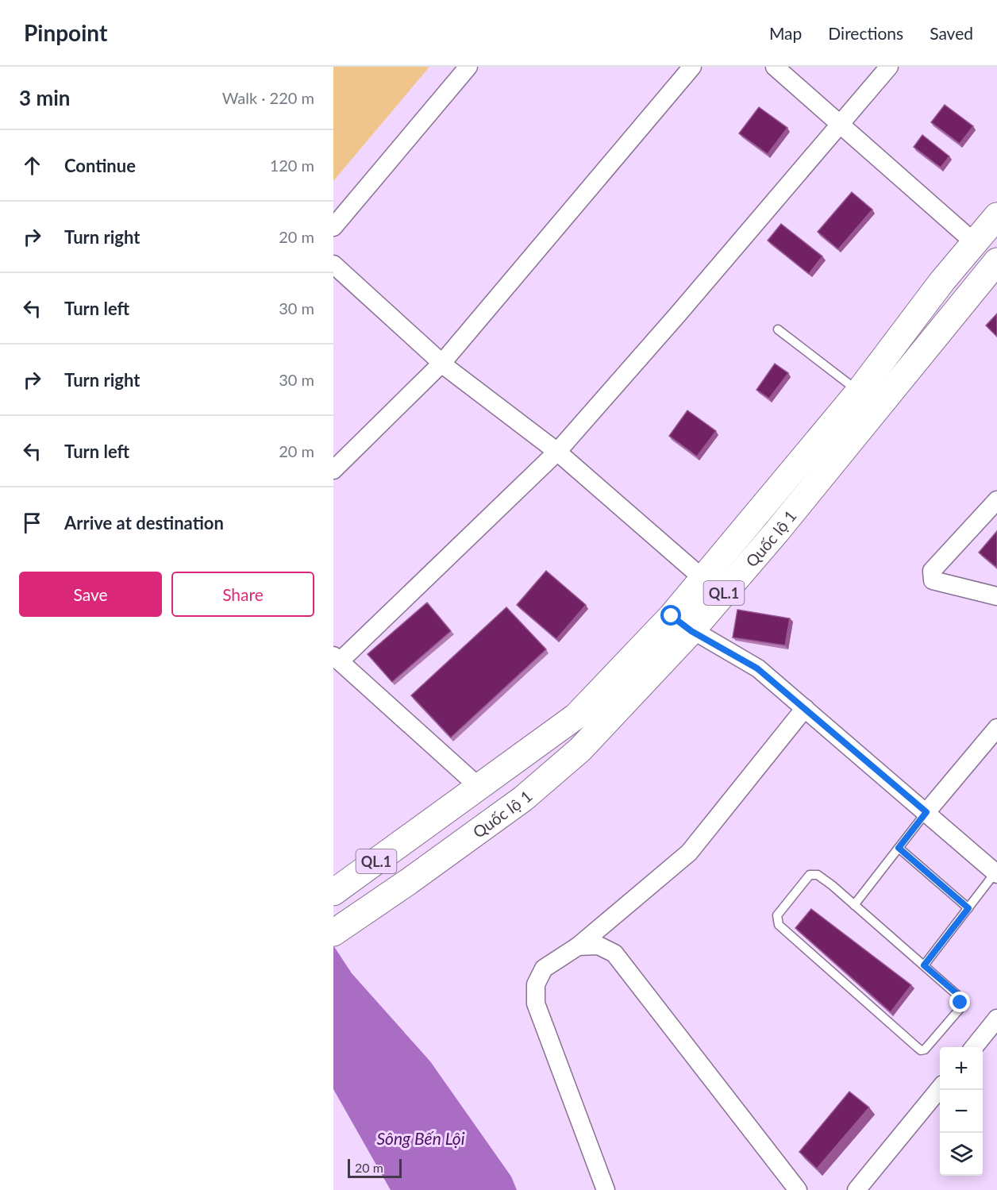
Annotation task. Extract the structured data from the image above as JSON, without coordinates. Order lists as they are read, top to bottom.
{
  "streets": {
    "highway": ["Quốc lộ 1", "QL.1"]
  },
  "water": ["Sông Bến Lội"],
  "scale_bar": "20 m",
  "page": {
    "header": "Pinpoint",
    "nav": ["Map", "Directions", "Saved"],
    "heading": ["3 min", "Walk · 220 m"],
    "list": [
      ["Continue", "120 m"],
      ["Turn right", "20 m"],
      ["Turn left", "30 m"],
      ["Turn right", "30 m"],
      ["Turn left", "20 m"],
      "Arrive at destination"
    ],
    "buttons": ["Save", "Share"],
    "map_buttons": ["+", "−"],
    "scale": "20 m"
  }
}
